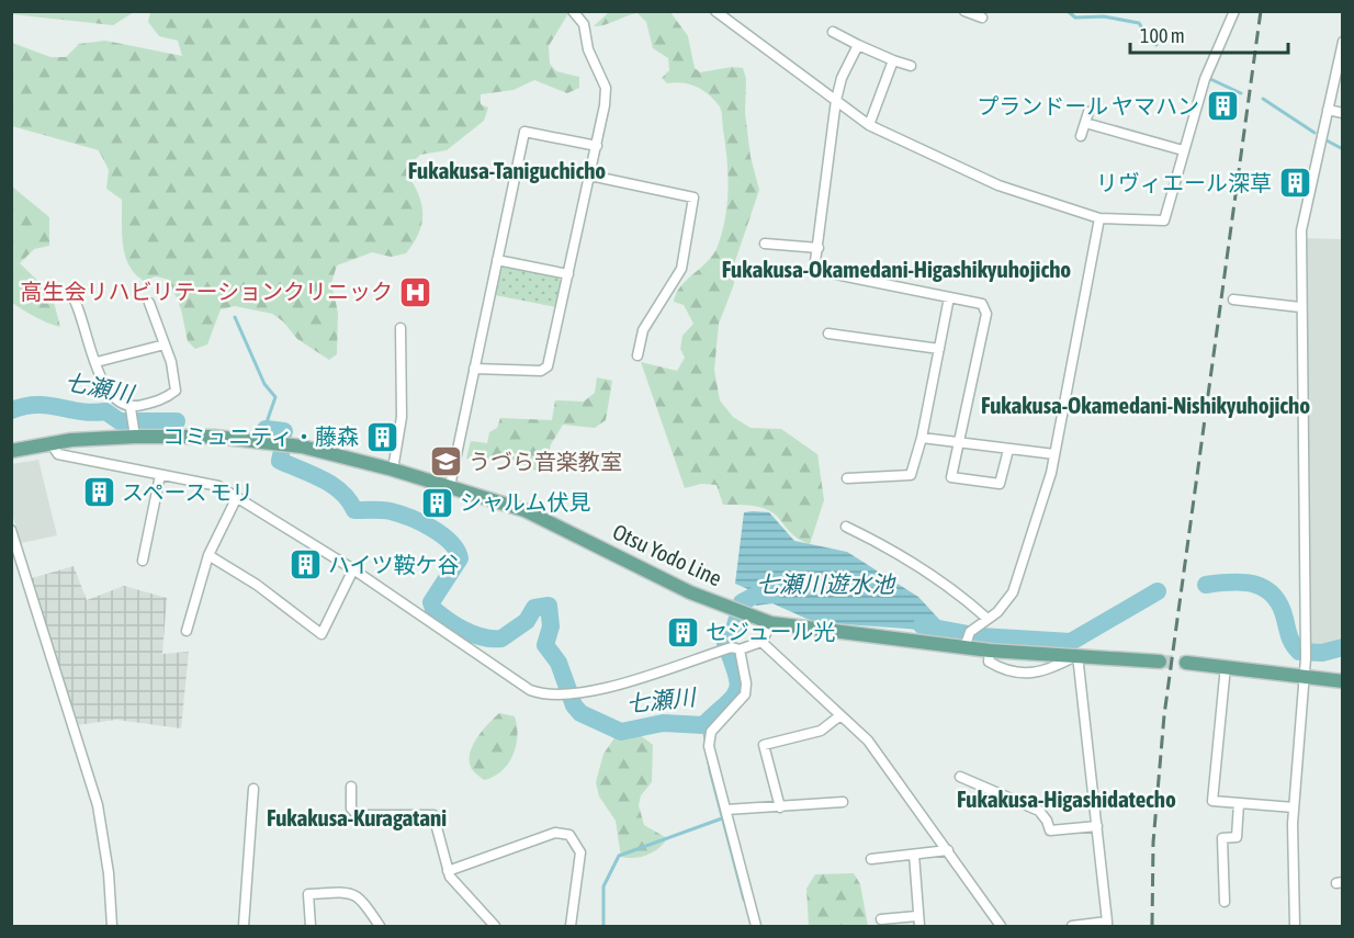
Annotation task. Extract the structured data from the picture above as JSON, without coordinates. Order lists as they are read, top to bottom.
{
  "streets": {
    "main road": ["Otsu Yodo Line"]
  },
  "districts": [
    "Fukakusa-Taniguchicho",
    "Fukakusa-Okamedani-Higashikyuhojicho",
    "Fukakusa-Okamedani-Nishikyuhojicho",
    "Fukakusa-Higashidatecho",
    "Fukakusa-Kuragatani"
  ],
  "water": ["七瀬川", "七瀬川遊水池"],
  "places": {
    "building": [
      "プランドール ヤマハン",
      "リヴィエール深草",
      "コミュニティ・藤森",
      "スペース モリ",
      "シャルム伏見",
      "ハイツ鞍ケ谷",
      "セジュール光"
    ],
    "hospital": ["高生会リハビリテーションクリニック"],
    "school or university": ["うづら音楽教室"]
  },
  "scale_bar": "100 m"
}
